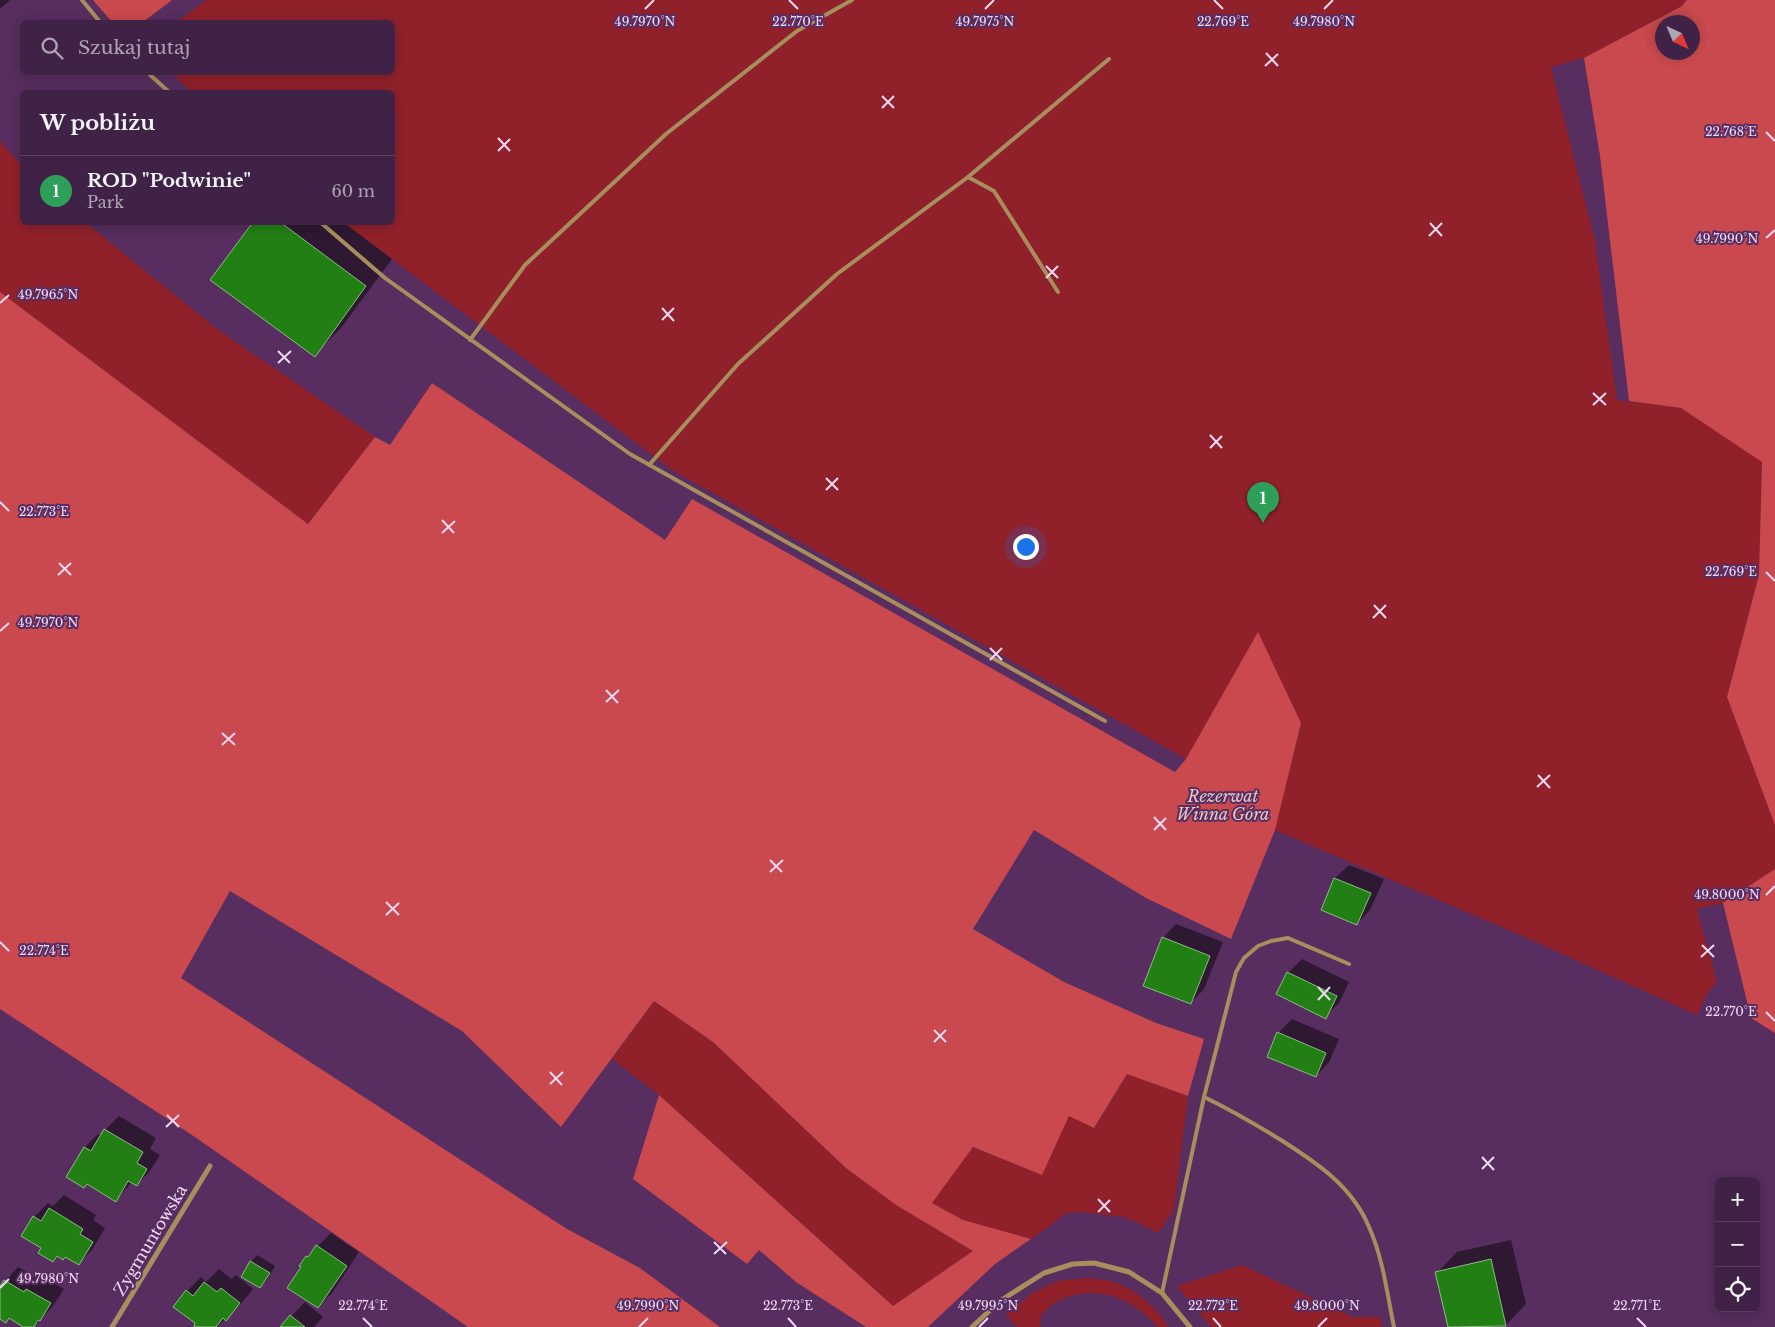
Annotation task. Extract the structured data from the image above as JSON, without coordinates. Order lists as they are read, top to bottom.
{
  "streets": {
    "street": ["Zygmuntowska"]
  },
  "parks": ["Rezerwat Winna Góra"],
  "north": "bottom right",
  "page": {
    "search": "Szukaj tutaj",
    "heading": "W pobliżu",
    "list": [
      {
        "mark": "1",
        "name": "ROD \"Podwinie\"",
        "note": "Park",
        "value": "60 m"
      }
    ],
    "pins": "1",
    "map_buttons": ["+", "−"]
  },
  "coordinates": [
    "49.7970°N",
    "49.7975°N",
    "49.7980°N",
    "22.770°E",
    "22.769°E",
    "22.768°E",
    "49.7990°N",
    "49.7965°N",
    "22.773°E",
    "49.8000°N",
    "22.774°E",
    "22.772°E",
    "22.771°E",
    "49.7995°N"
  ]
}
